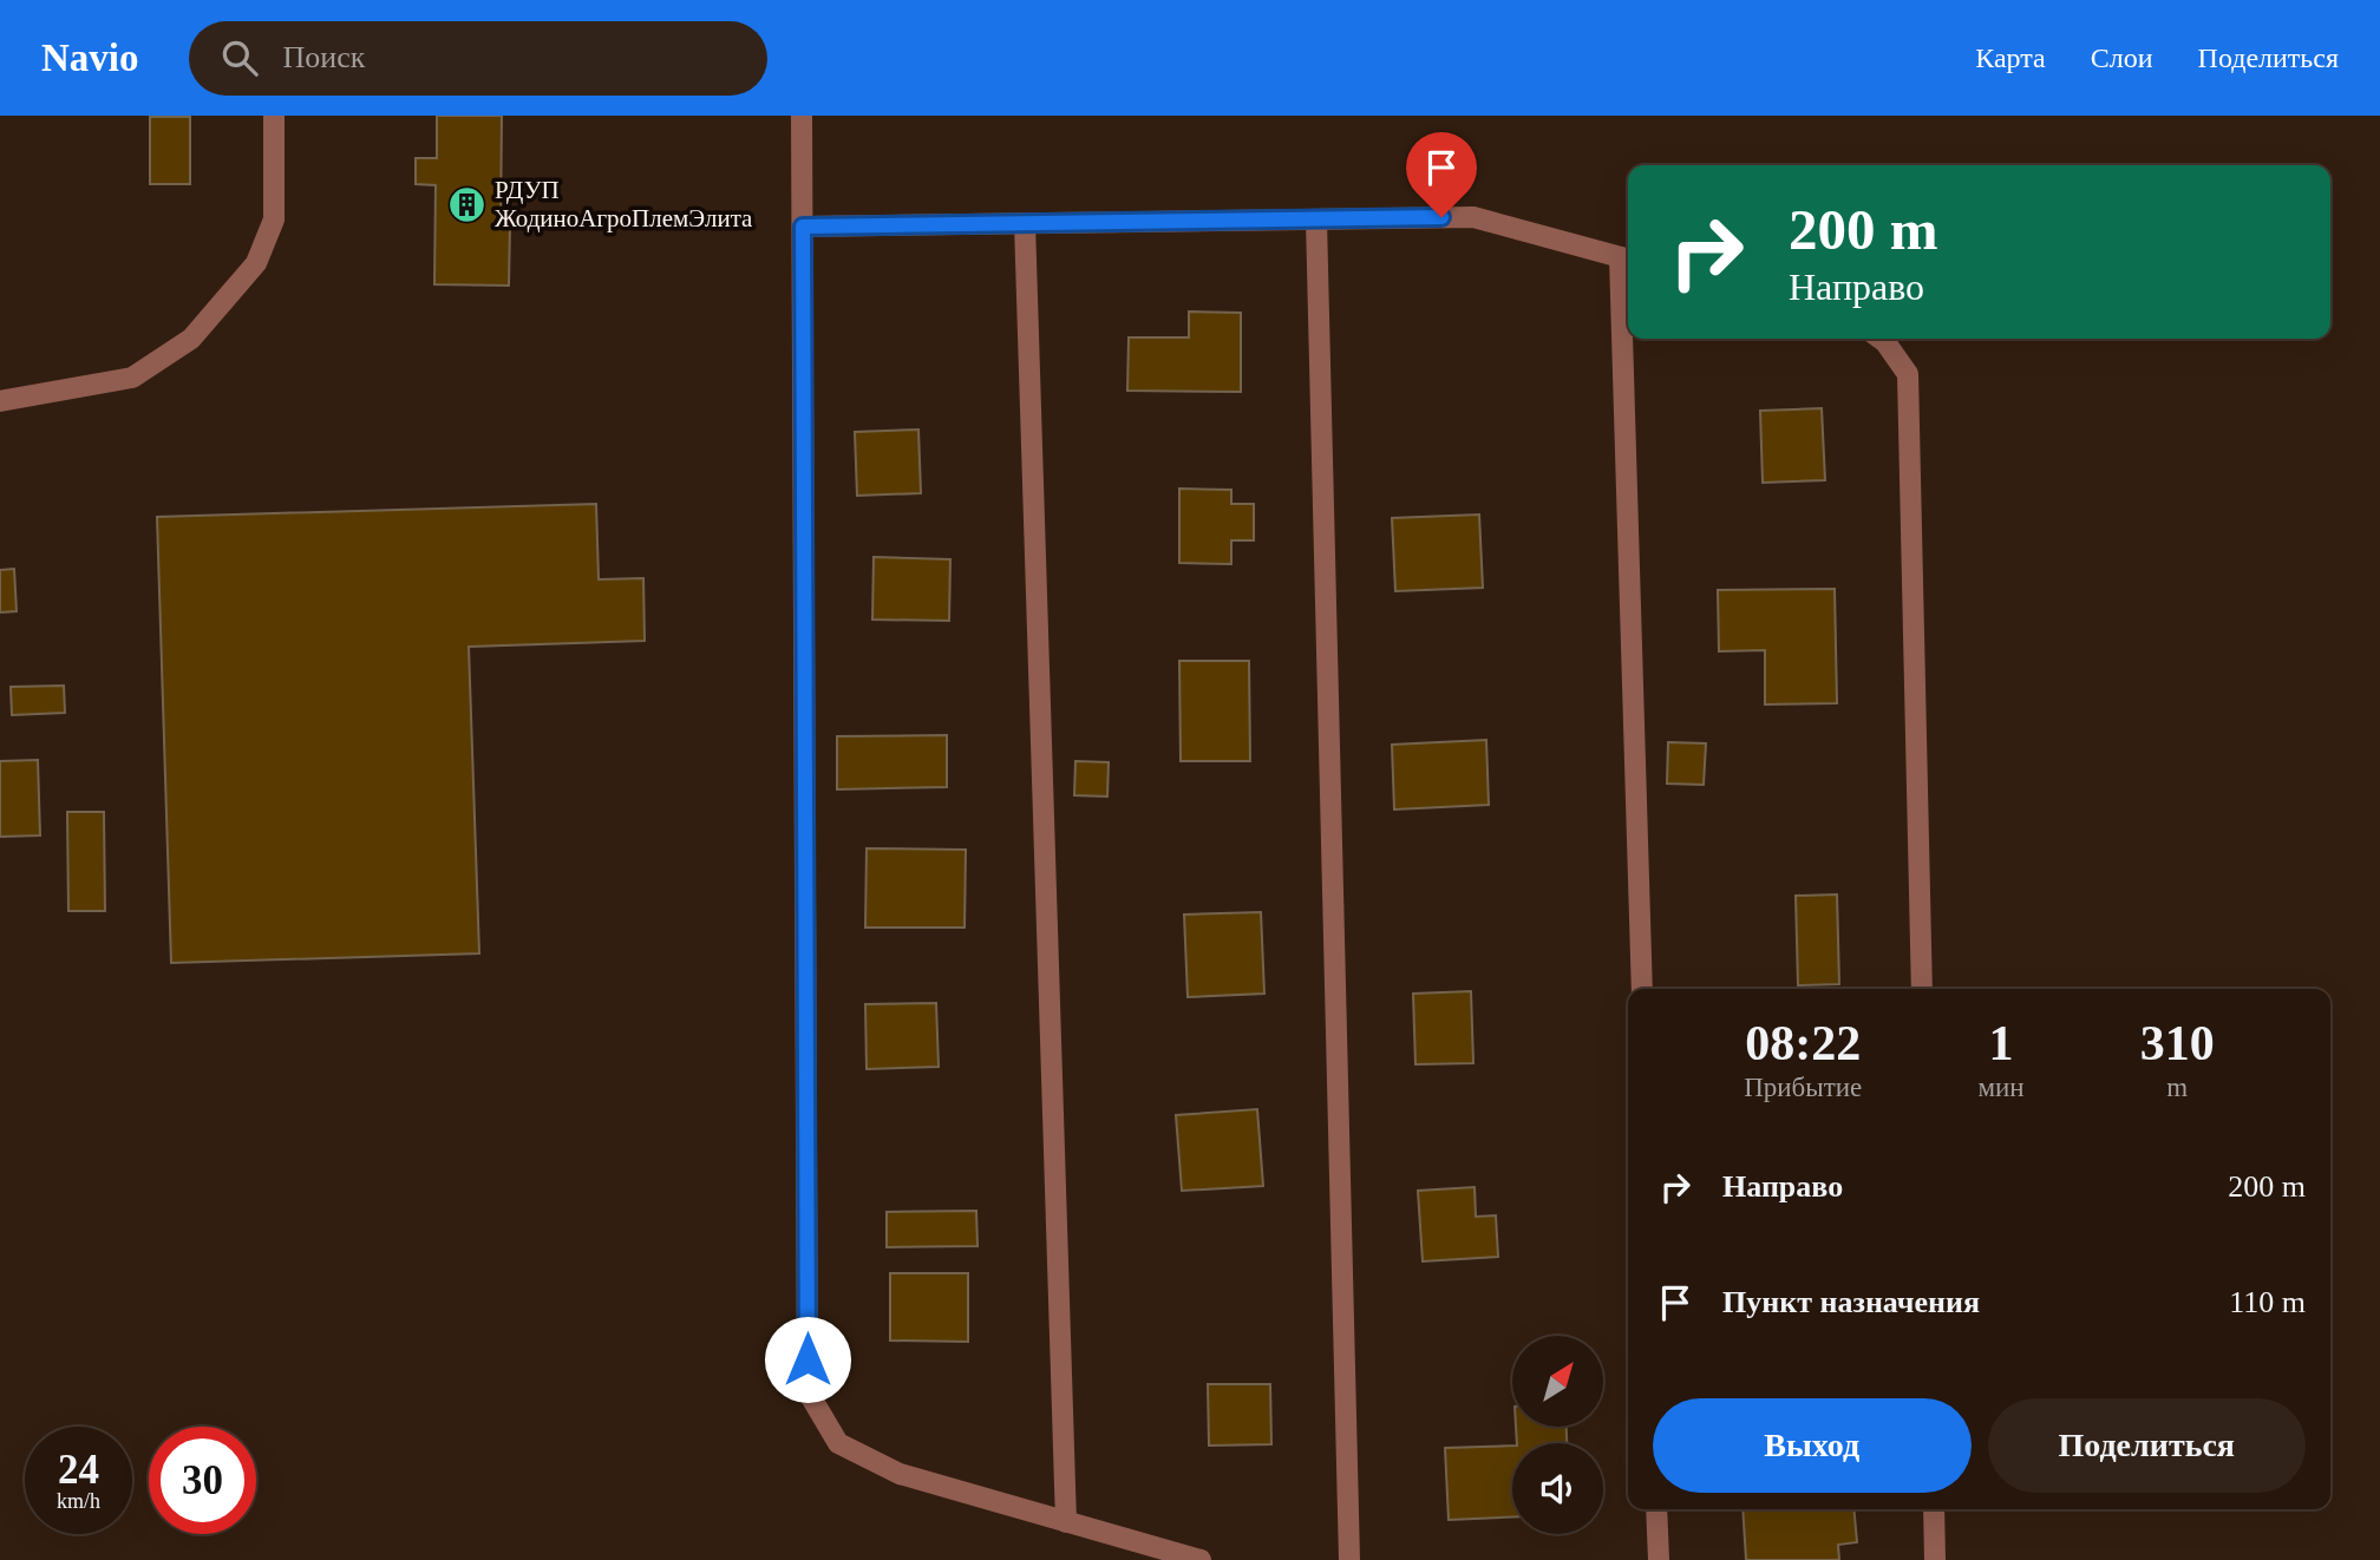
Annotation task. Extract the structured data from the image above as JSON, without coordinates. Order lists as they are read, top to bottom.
{
  "places": {
    "building": ["РДУП ЖодиноАгроПлемЭлита"]
  },
  "north": "top right",
  "page": {
    "header": "Navio",
    "search": "Поиск",
    "nav": ["Карта", "Слои", "Поделиться"],
    "turn": ["200 m", "Направо"],
    "eta": [
      "08:22",
      "Прибытие",
      "1",
      "мин",
      "310",
      "m"
    ],
    "list": [
      {
        "name": "Направо",
        "value": "200 m"
      },
      {
        "name": "Пункт назначения",
        "value": "110 m"
      }
    ],
    "buttons": ["Выход", "Поделиться"],
    "speed": "24 km/h",
    "limit": "30"
  }
}
